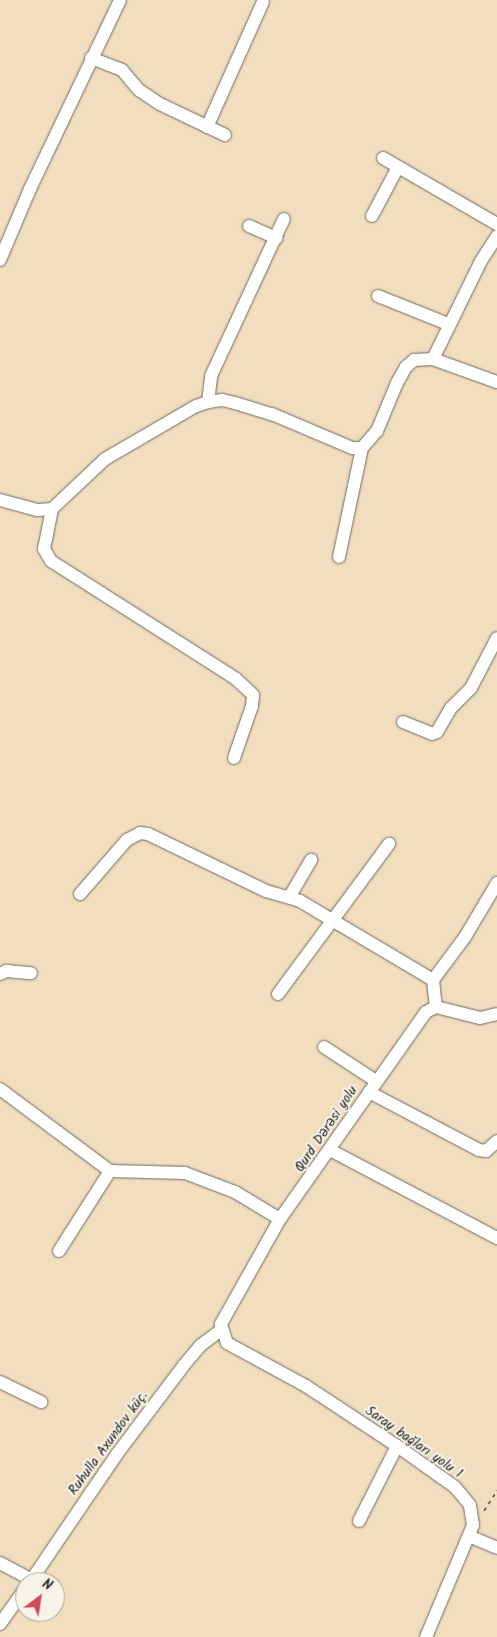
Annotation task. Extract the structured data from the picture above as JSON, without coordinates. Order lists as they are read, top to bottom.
{
  "streets": {
    "street": ["Qurd Dərəsi yolu", "Saray bağları yolu 1", "Ruhulla Axundov küç."]
  },
  "crossings": [
    ["Qurd Dərəsi yolu", "Saray bağları yolu 1"],
    ["Qurd Dərəsi yolu", "Ruhulla Axundov küç."],
    ["Saray bağları yolu 1", "Ruhulla Axundov küç."]
  ],
  "north": "top right"
}
